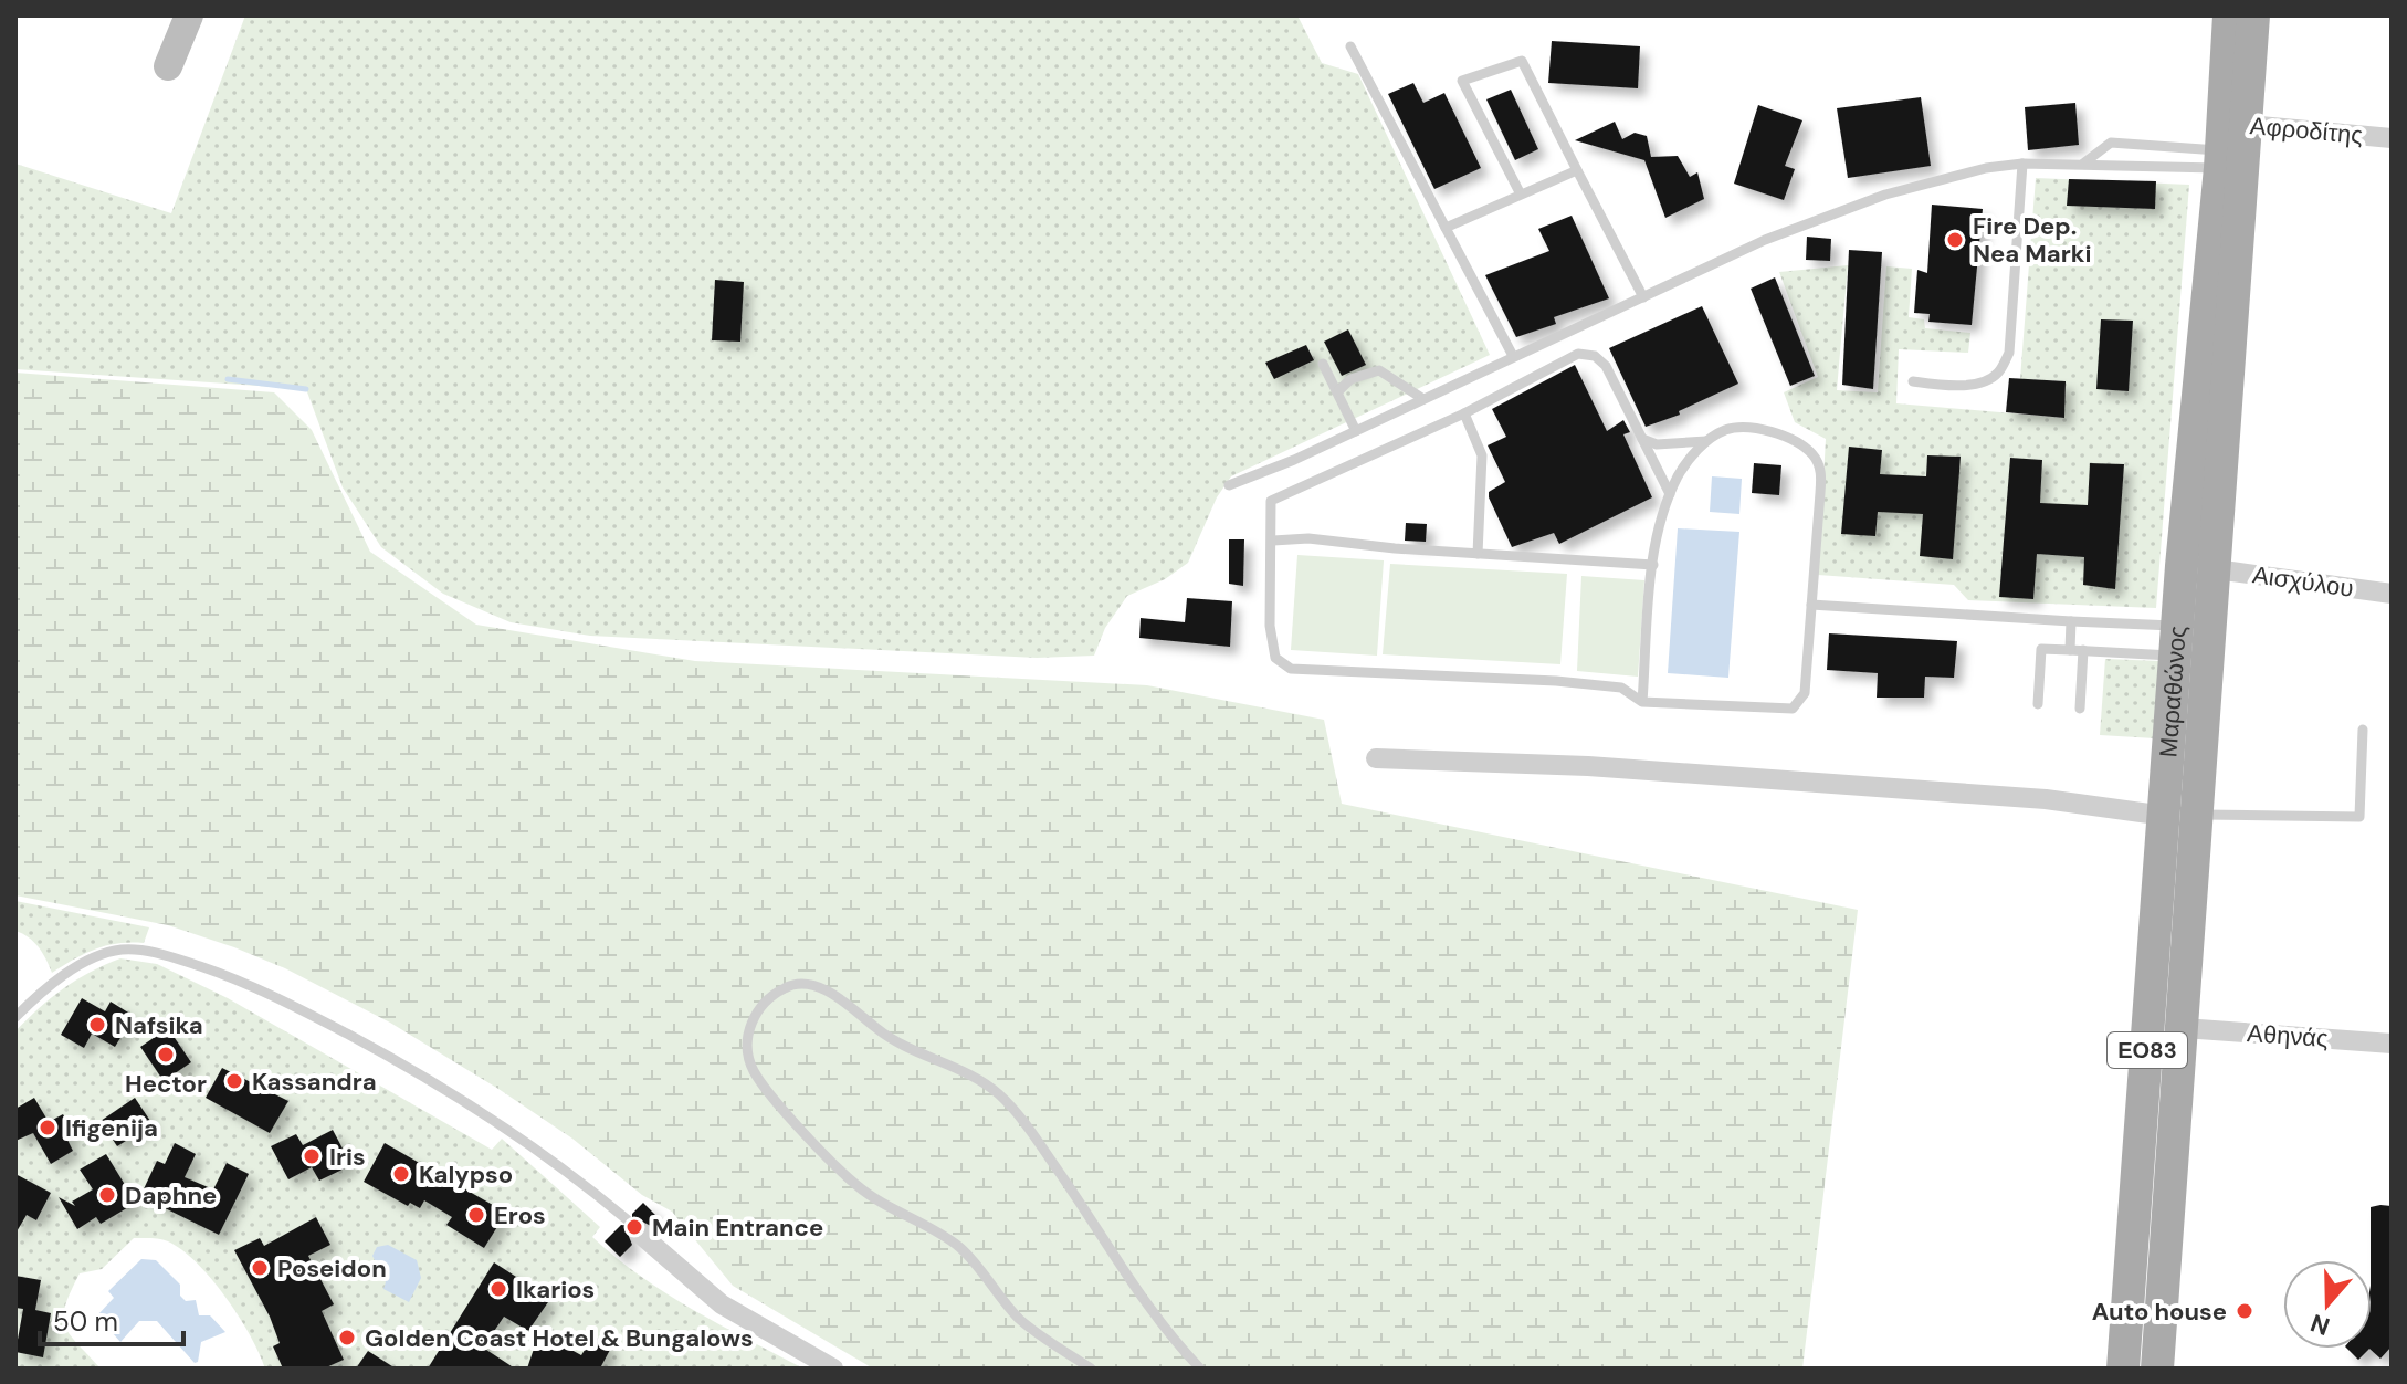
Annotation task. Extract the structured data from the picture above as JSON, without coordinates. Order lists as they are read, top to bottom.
{
  "streets": {
    "main road": ["Μαραθώνος", "ΕΟ83"],
    "street": ["Αφροδίτης", "Αισχύλου", "Αθηνάς"]
  },
  "crossings": [
    ["Αφροδίτης", "Μαραθώνος"],
    ["Αισχύλου", "Μαραθώνος"],
    ["Μαραθώνος", "Αθηνάς"]
  ],
  "places": [
    "Fire Dep. Nea Marki",
    "Nafsika",
    "Hector",
    "Kassandra",
    "Ifigenija",
    "Iris",
    "Kalypso",
    "Daphne",
    "Eros",
    "Main Entrance",
    "Poseidon",
    "Ikarios",
    "Auto house",
    "Golden Coast Hotel & Bungalows"
  ],
  "scale_bar": "50 m",
  "north": "bottom"
}
